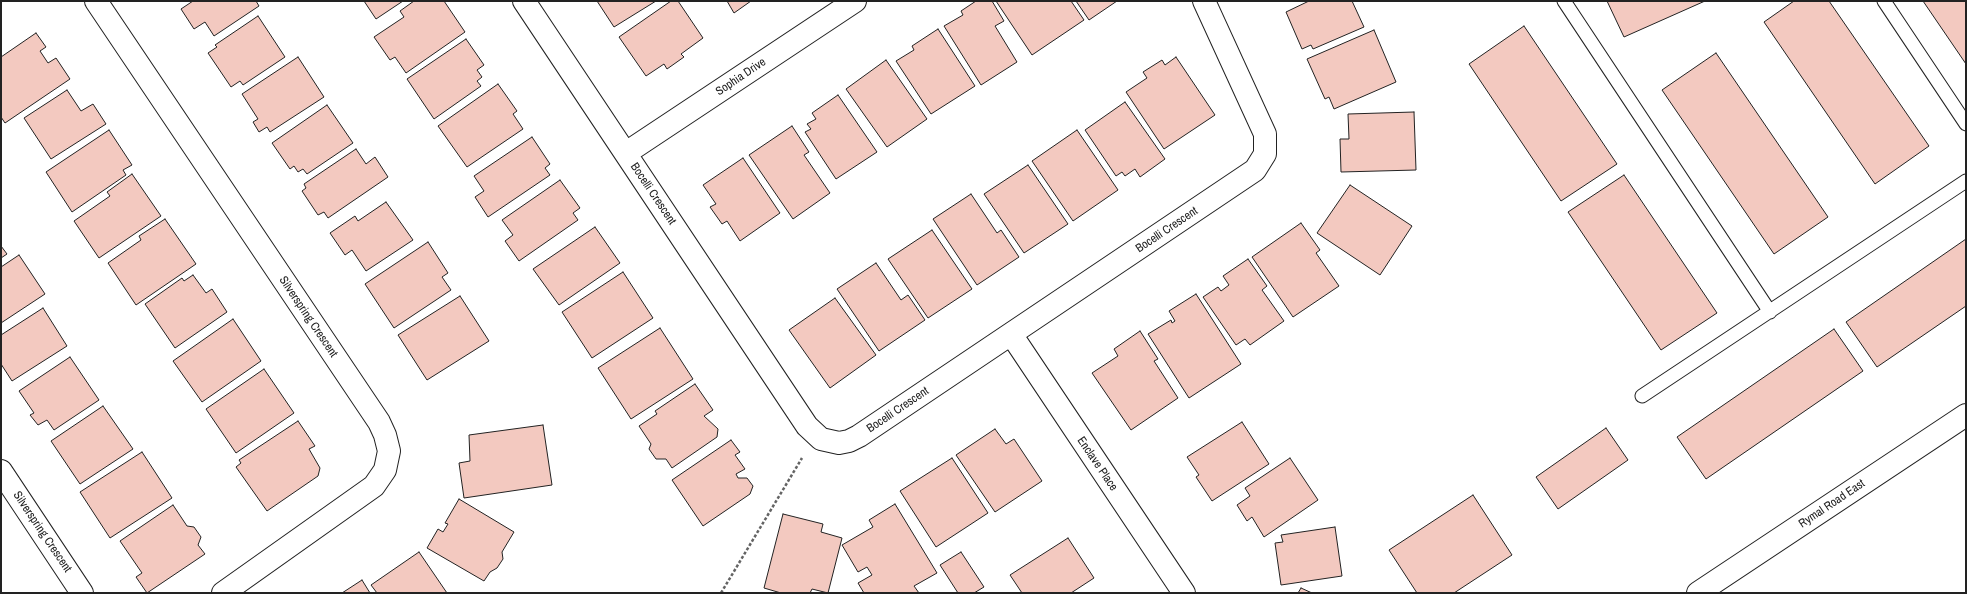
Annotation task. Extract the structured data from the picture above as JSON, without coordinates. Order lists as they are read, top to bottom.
{
  "streets": {
    "street": [
      "Sophia Drive",
      "Bocelli Crescent",
      "Silverspring Crescent",
      "Enclave Place",
      "Rymal Road East"
    ]
  },
  "crossings": [
    ["Sophia Drive", "Bocelli Crescent"],
    ["Bocelli Crescent", "Enclave Place"]
  ]
}
